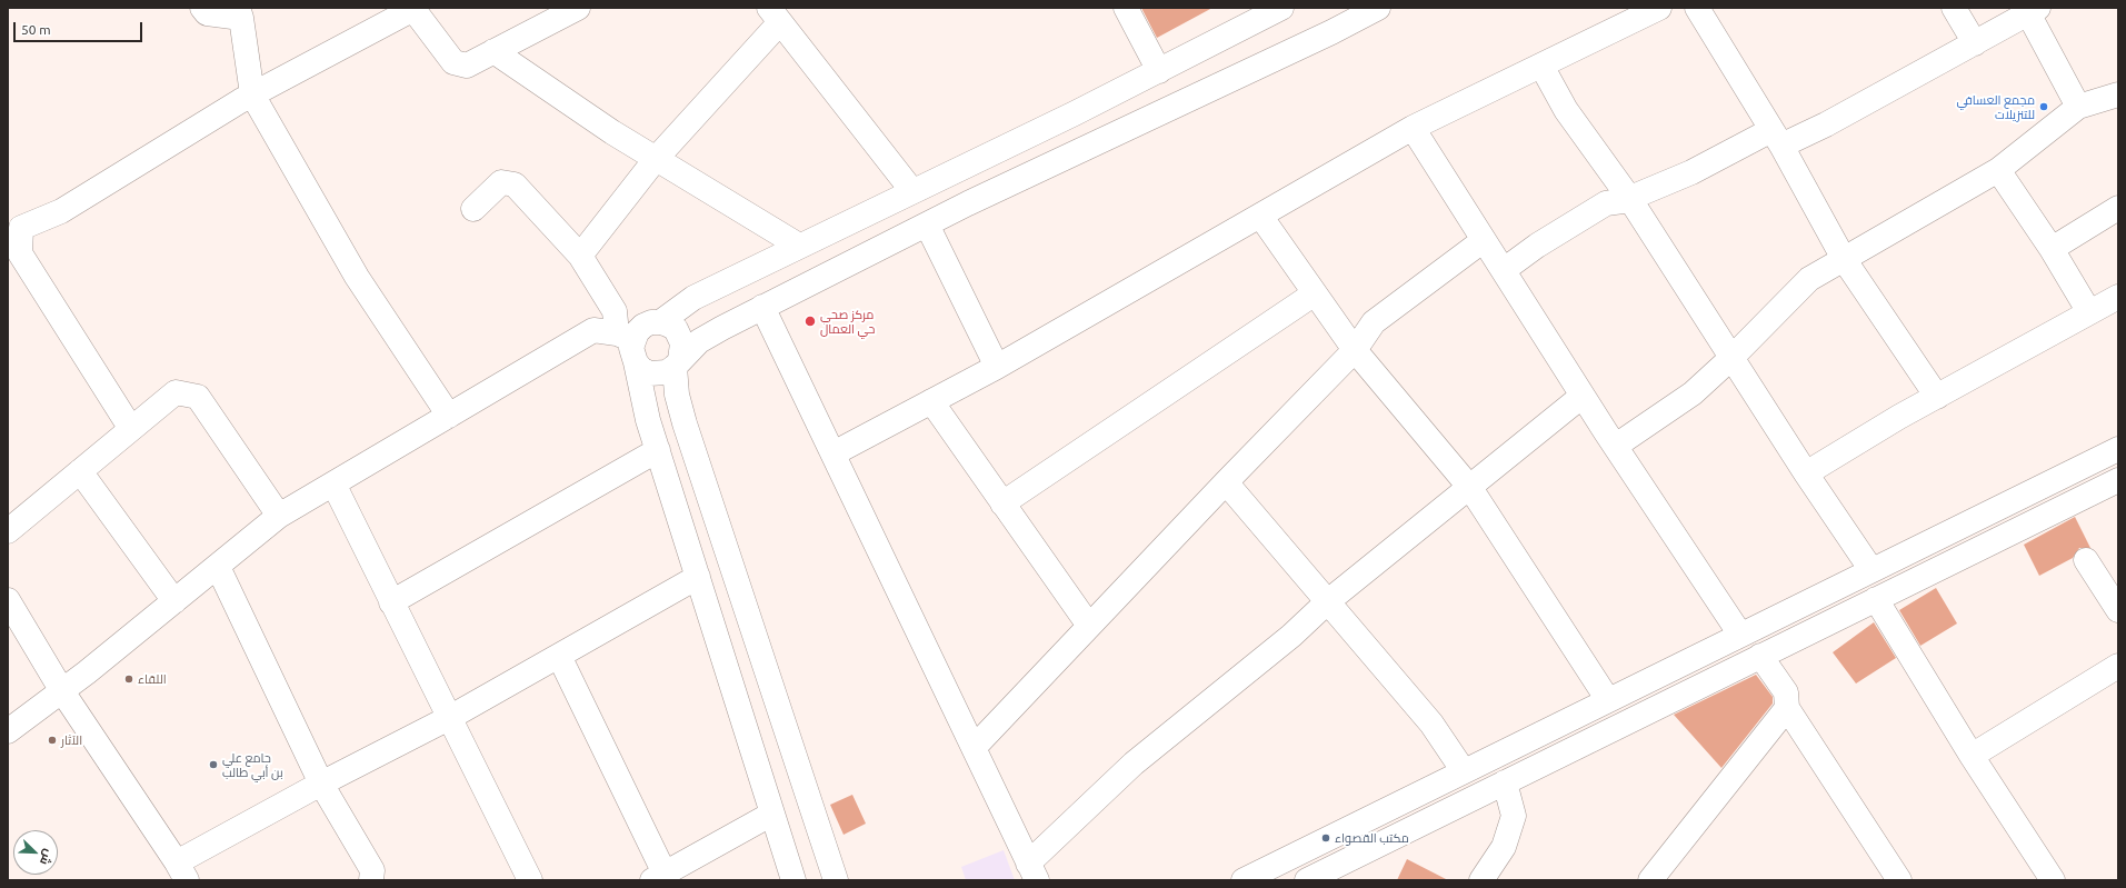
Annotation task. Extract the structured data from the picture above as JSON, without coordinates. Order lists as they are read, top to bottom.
{
  "places": [
    "مجمع العسافي للتنزيلات",
    "مركز صحي حي العمال",
    "اللقاء",
    "الآثار",
    "جامع علي بن أبي طالب",
    "مكتب القصواء"
  ],
  "scale_bar": "50 m",
  "north": "bottom right"
}
